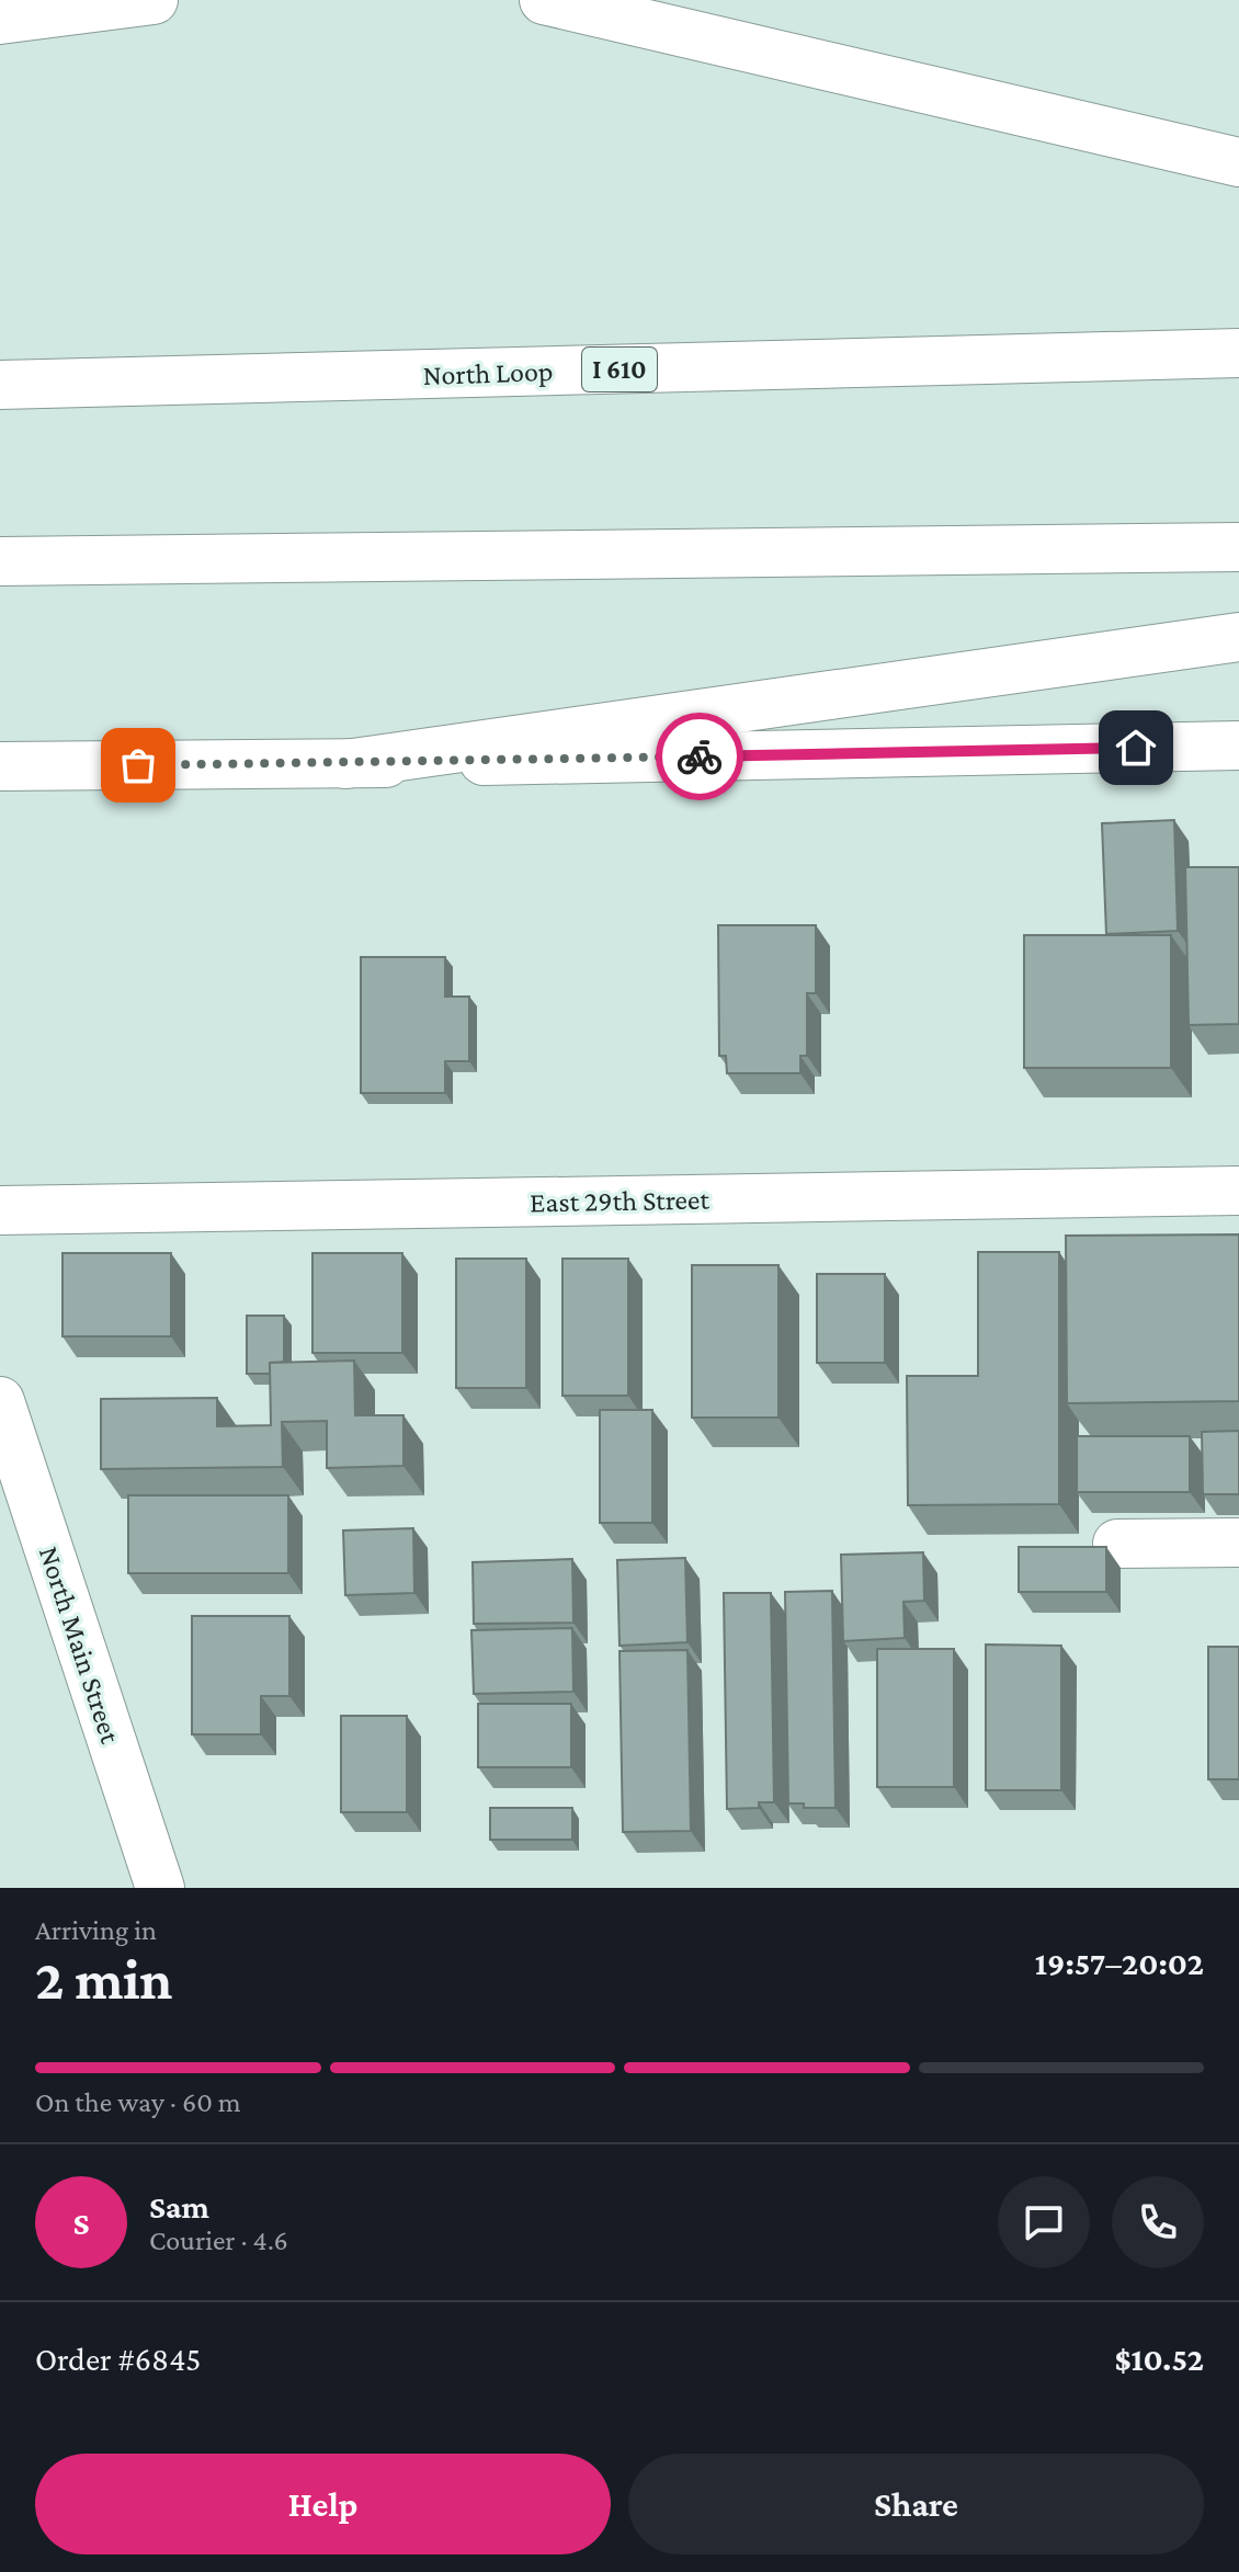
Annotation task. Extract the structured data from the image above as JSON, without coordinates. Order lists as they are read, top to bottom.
{
  "streets": {
    "main road": [
      "I 610",
      "North Loop",
      "East 29th Street",
      "North Main Street"
    ]
  },
  "page": {
    "heading": ["2 min", "Arriving in", "19:57–20:02"],
    "panel": [
      "Sam",
      "Courier · 4.6",
      "Order #6845",
      "$10.52"
    ],
    "bar": "On the way · 60 m",
    "round": "S",
    "buttons": ["Help", "Share"]
  }
}
